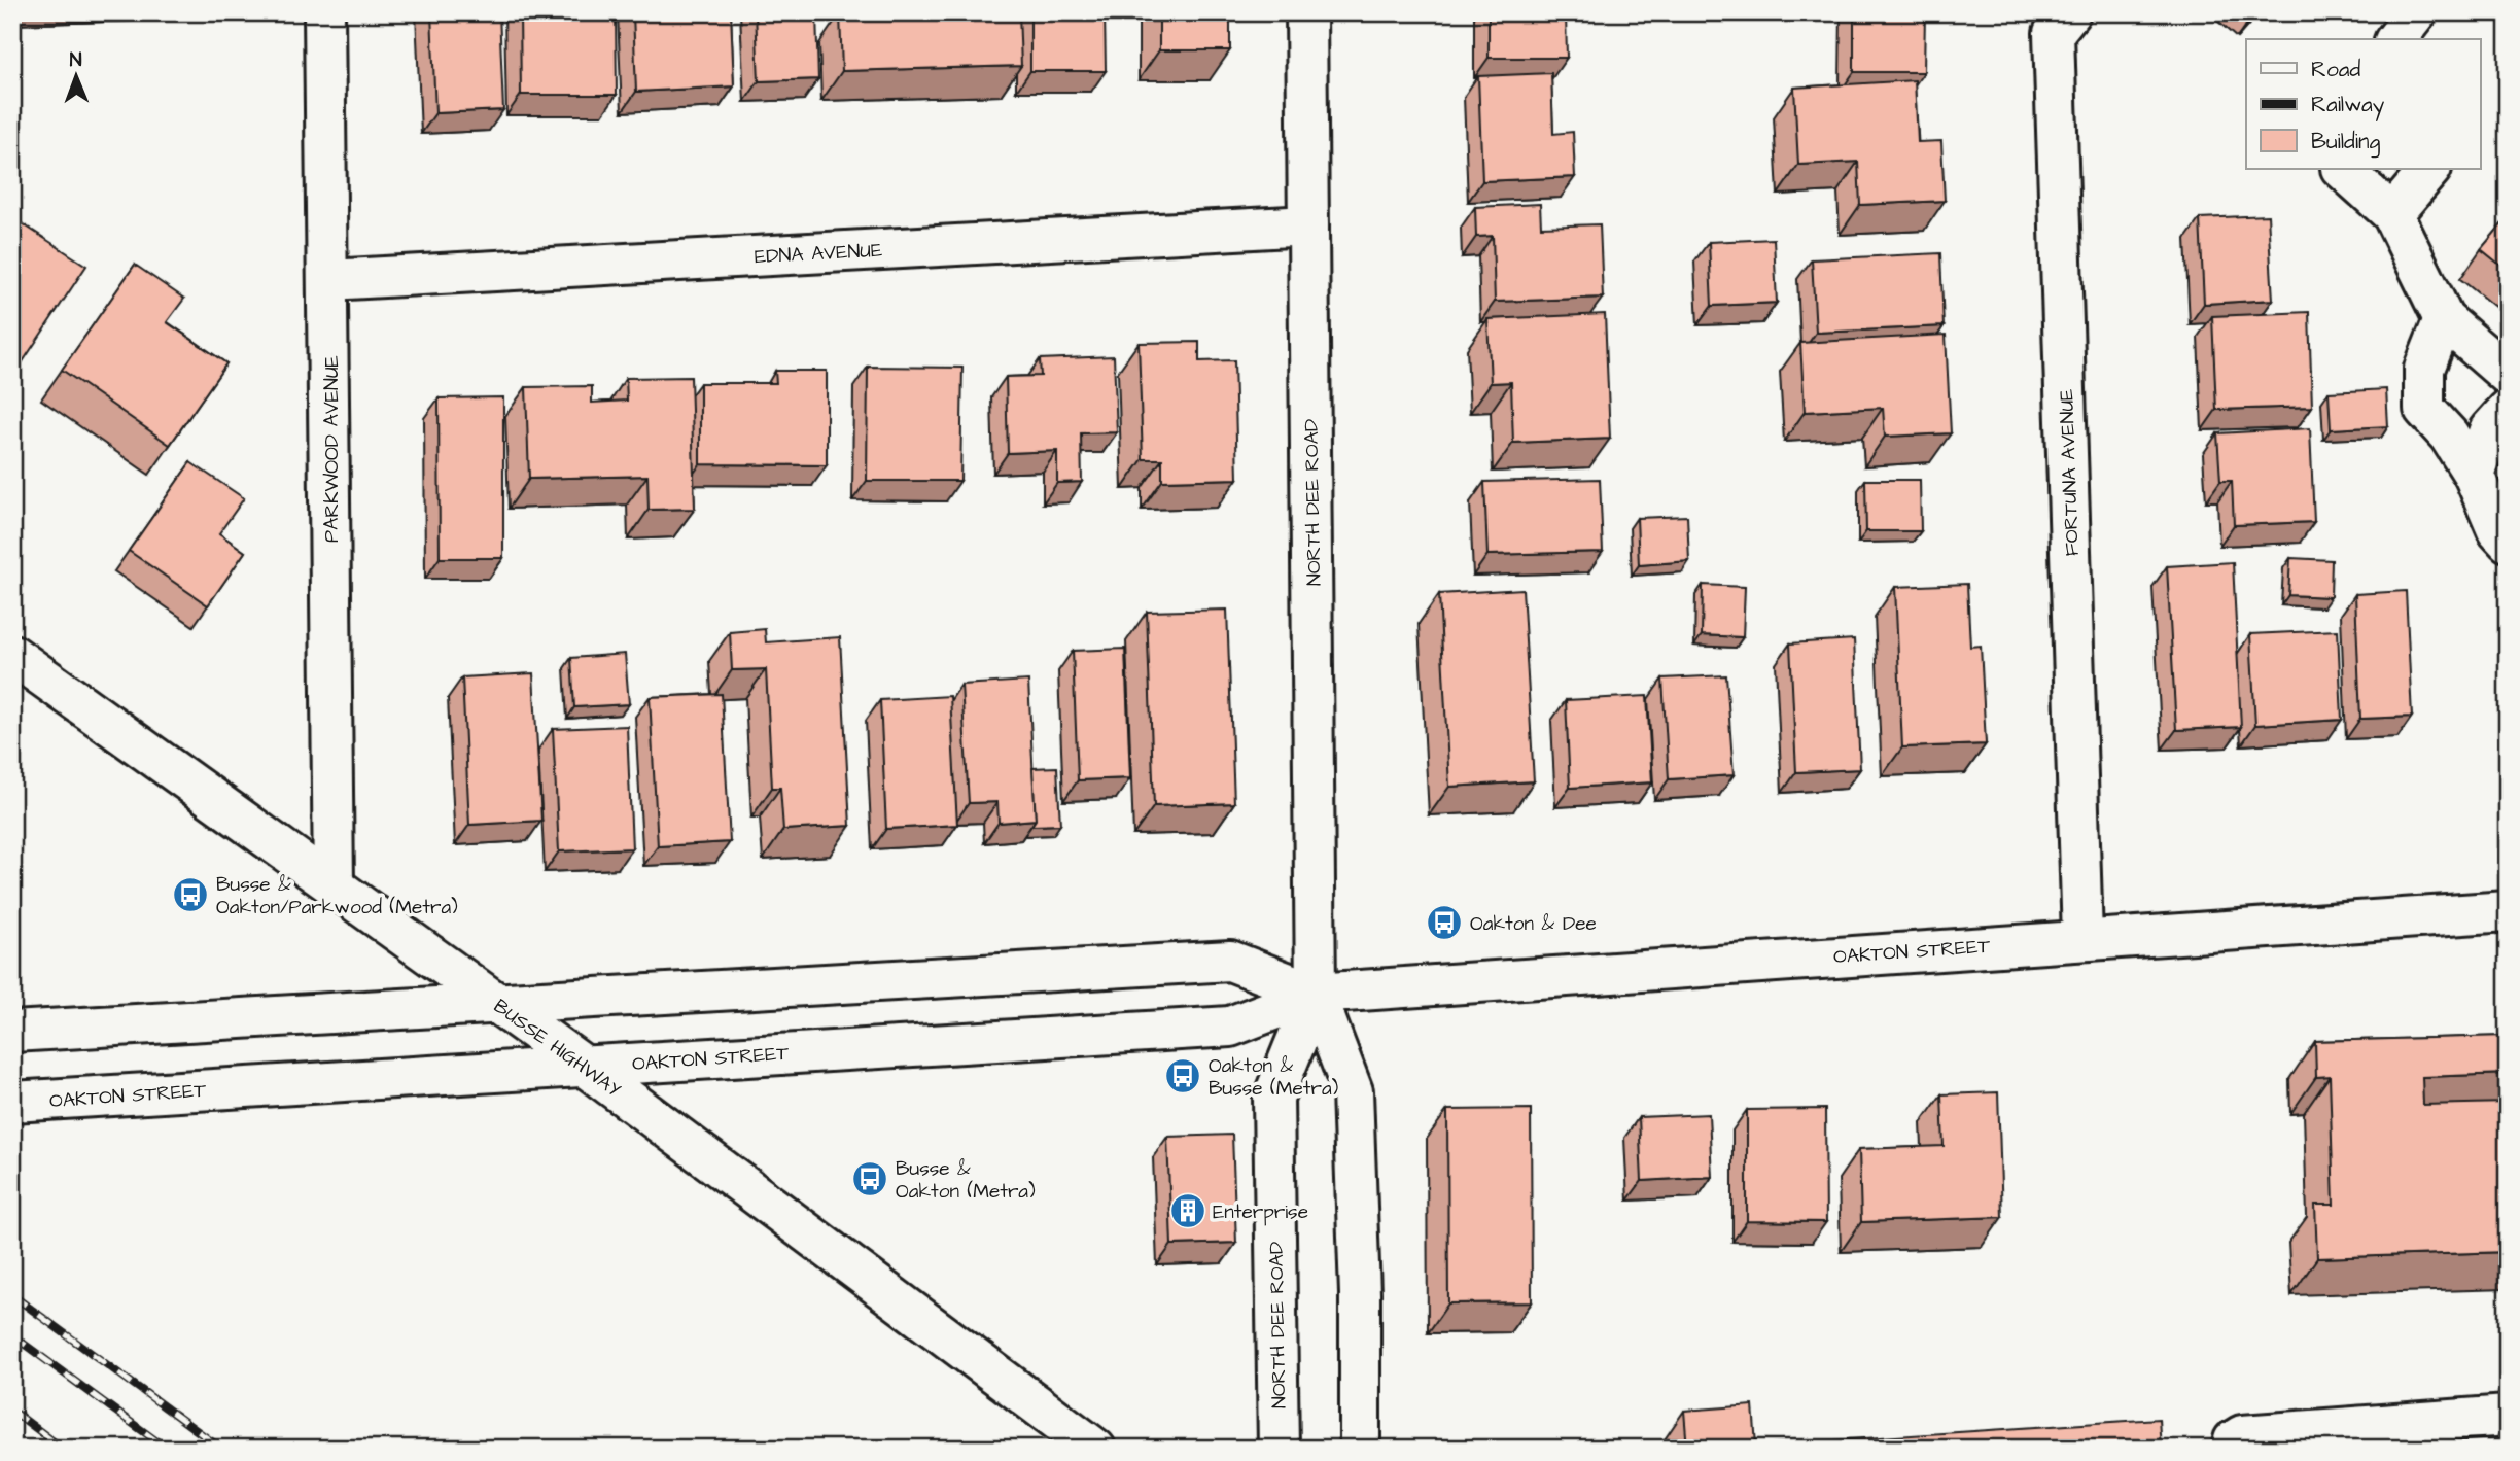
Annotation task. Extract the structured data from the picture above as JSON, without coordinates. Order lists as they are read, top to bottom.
{
  "streets": {
    "main road": [
      "EDNA AVENUE",
      "PARKWOOD AVENUE",
      "FORTUNA AVENUE",
      "NORTH DEE ROAD",
      "OAKTON STREET",
      "BUSSE HIGHWAY"
    ]
  },
  "crossings": [
    ["EDNA AVENUE", "PARKWOOD AVENUE"],
    ["EDNA AVENUE", "NORTH DEE ROAD"],
    ["PARKWOOD AVENUE", "BUSSE HIGHWAY"],
    ["FORTUNA AVENUE", "OAKTON STREET"],
    ["NORTH DEE ROAD", "OAKTON STREET"],
    ["OAKTON STREET", "BUSSE HIGHWAY"]
  ],
  "places": {
    "bus stop": [
      "Busse & Oakton/Parkwood (Metra)",
      "Oakton & Dee",
      "Oakton & Busse (Metra)",
      "Busse & Oakton (Metra)"
    ],
    "building": ["Enterprise"]
  },
  "legend": ["Road", "Railway", "Building"],
  "north": "top"
}
